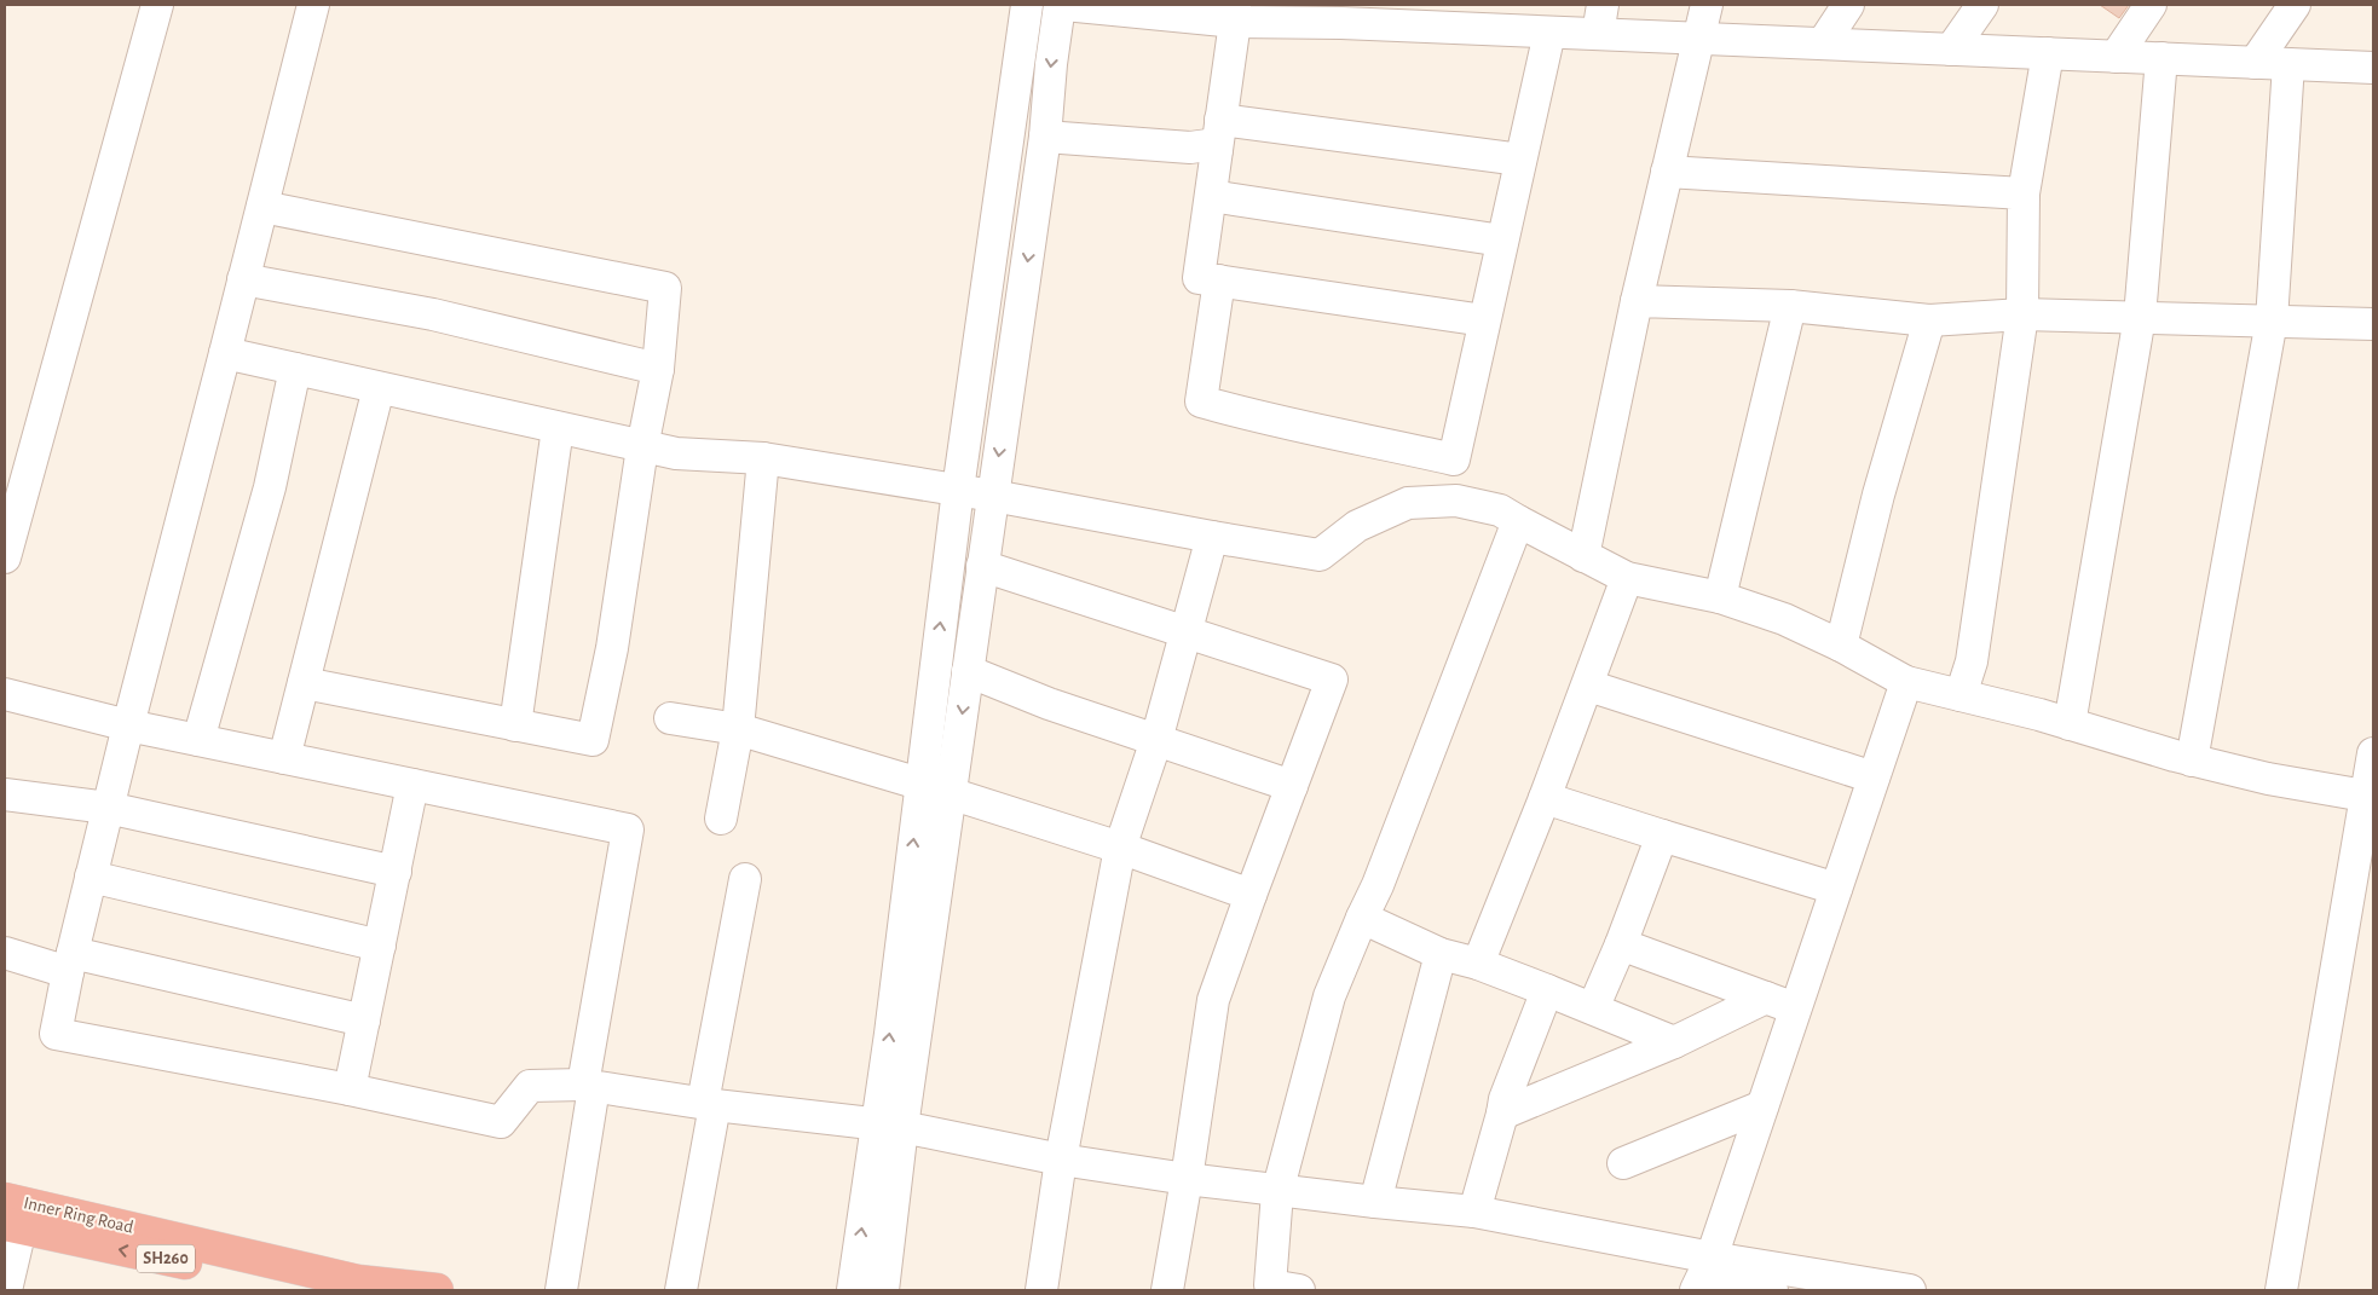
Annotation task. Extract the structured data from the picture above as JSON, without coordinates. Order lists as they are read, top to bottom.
{
  "streets": {
    "highway": ["Inner Ring Road", "SH260"]
  }
}
